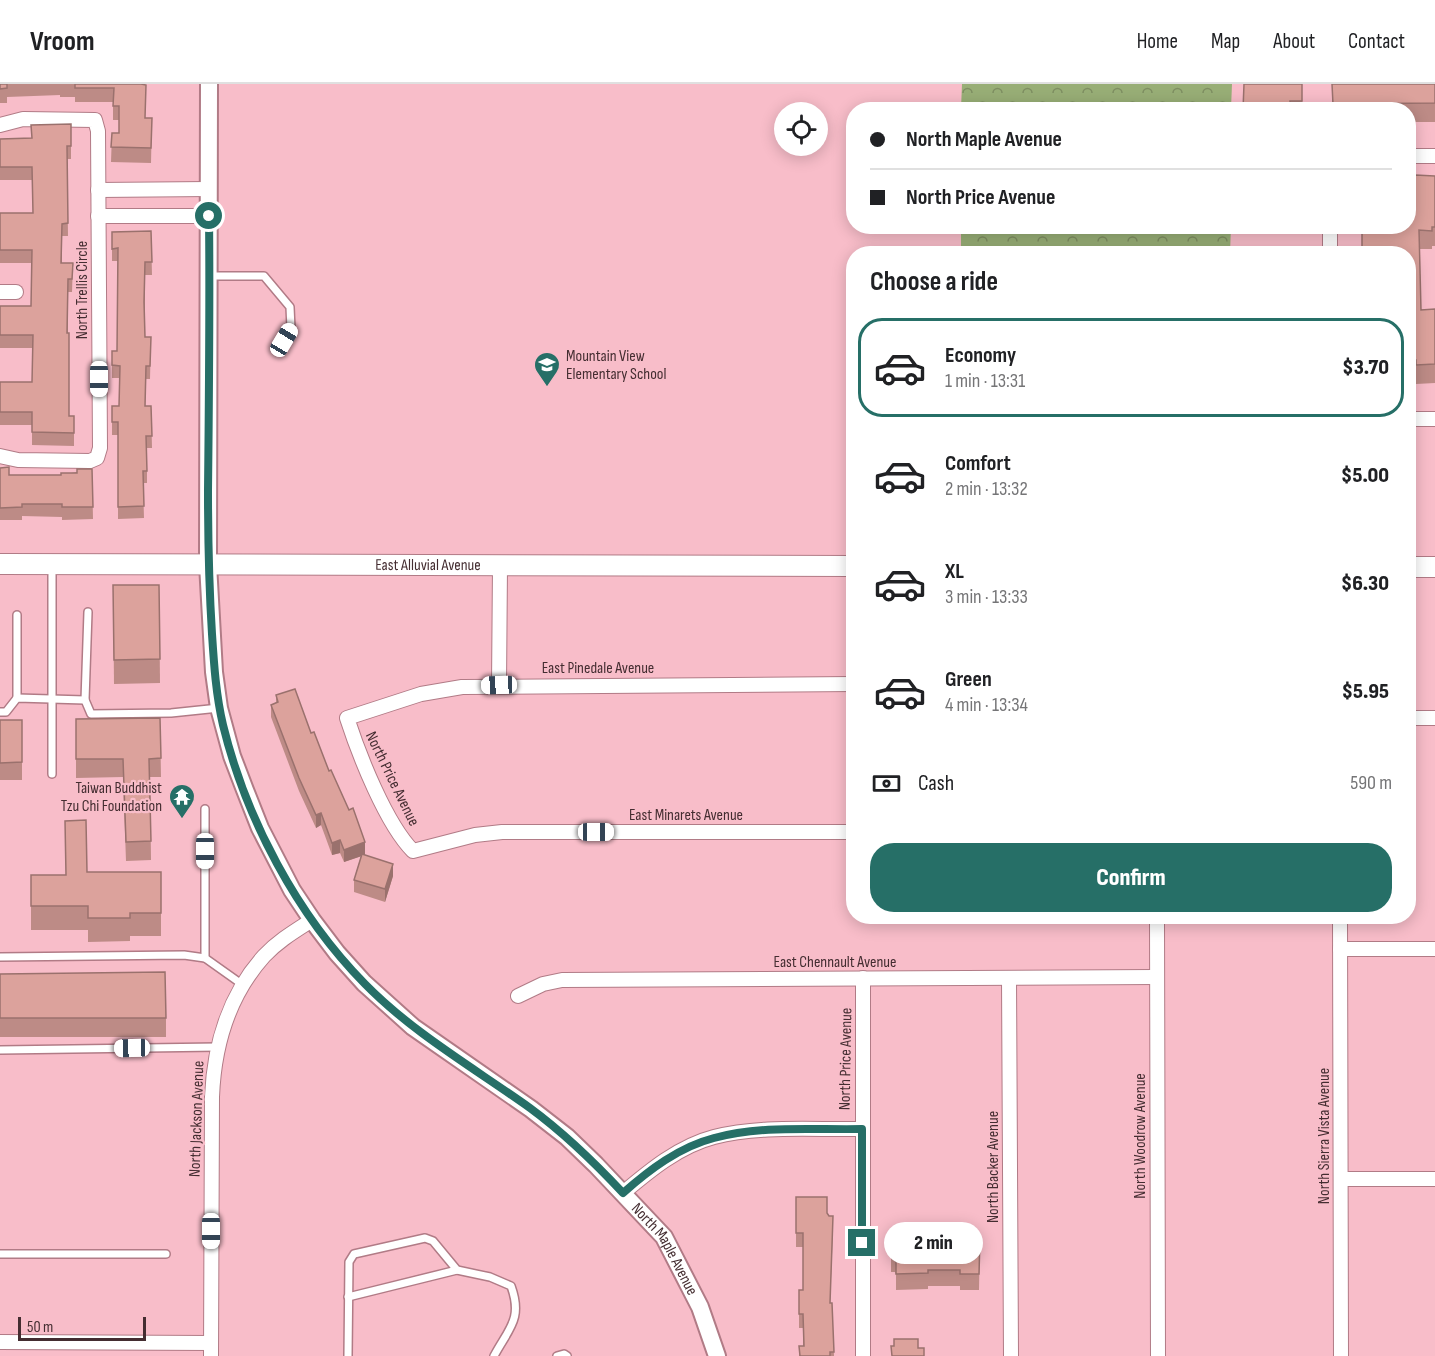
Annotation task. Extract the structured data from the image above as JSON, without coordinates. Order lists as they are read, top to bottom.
{
  "streets": {
    "main road": ["East Alluvial Avenue"],
    "street": [
      "North Trellis Circle",
      "East Pinedale Avenue",
      "North Price Avenue",
      "East Minarets Avenue",
      "East Chennault Avenue",
      "North Jackson Avenue",
      "North Woodrow Avenue",
      "North Sierra Vista Avenue",
      "North Backer Avenue",
      "North Maple Avenue"
    ]
  },
  "crossings": [
    ["East Alluvial Avenue", "North Maple Avenue"],
    ["East Pinedale Avenue", "North Price Avenue"],
    ["North Price Avenue", "East Minarets Avenue"],
    ["North Price Avenue", "East Chennault Avenue"],
    ["East Chennault Avenue", "North Woodrow Avenue"],
    ["East Chennault Avenue", "North Backer Avenue"],
    ["North Jackson Avenue", "North Maple Avenue"]
  ],
  "places": {
    "school or university": ["Mountain View Elementary School"],
    "temple": ["Taiwan Buddhist Tzu Chi Foundation"]
  },
  "scale_bar": "50 m",
  "page": {
    "header": "Vroom",
    "nav": [
      "Home",
      "Map",
      "About",
      "Contact"
    ],
    "banner": ["North Maple Avenue", "North Price Avenue"],
    "heading": "Choose a ride",
    "list": [
      {
        "name": "Economy",
        "note": "1 min · 13:31",
        "value": "$3.70"
      },
      {
        "name": "Comfort",
        "note": "2 min · 13:32",
        "value": "$5.00"
      },
      {
        "name": "XL",
        "note": "3 min · 13:33",
        "value": "$6.30"
      },
      {
        "name": "Green",
        "note": "4 min · 13:34",
        "value": "$5.95"
      }
    ],
    "pay": ["Cash", "590 m"],
    "buttons": "Confirm",
    "bubble": "2 min",
    "scale": "50 m"
  }
}
